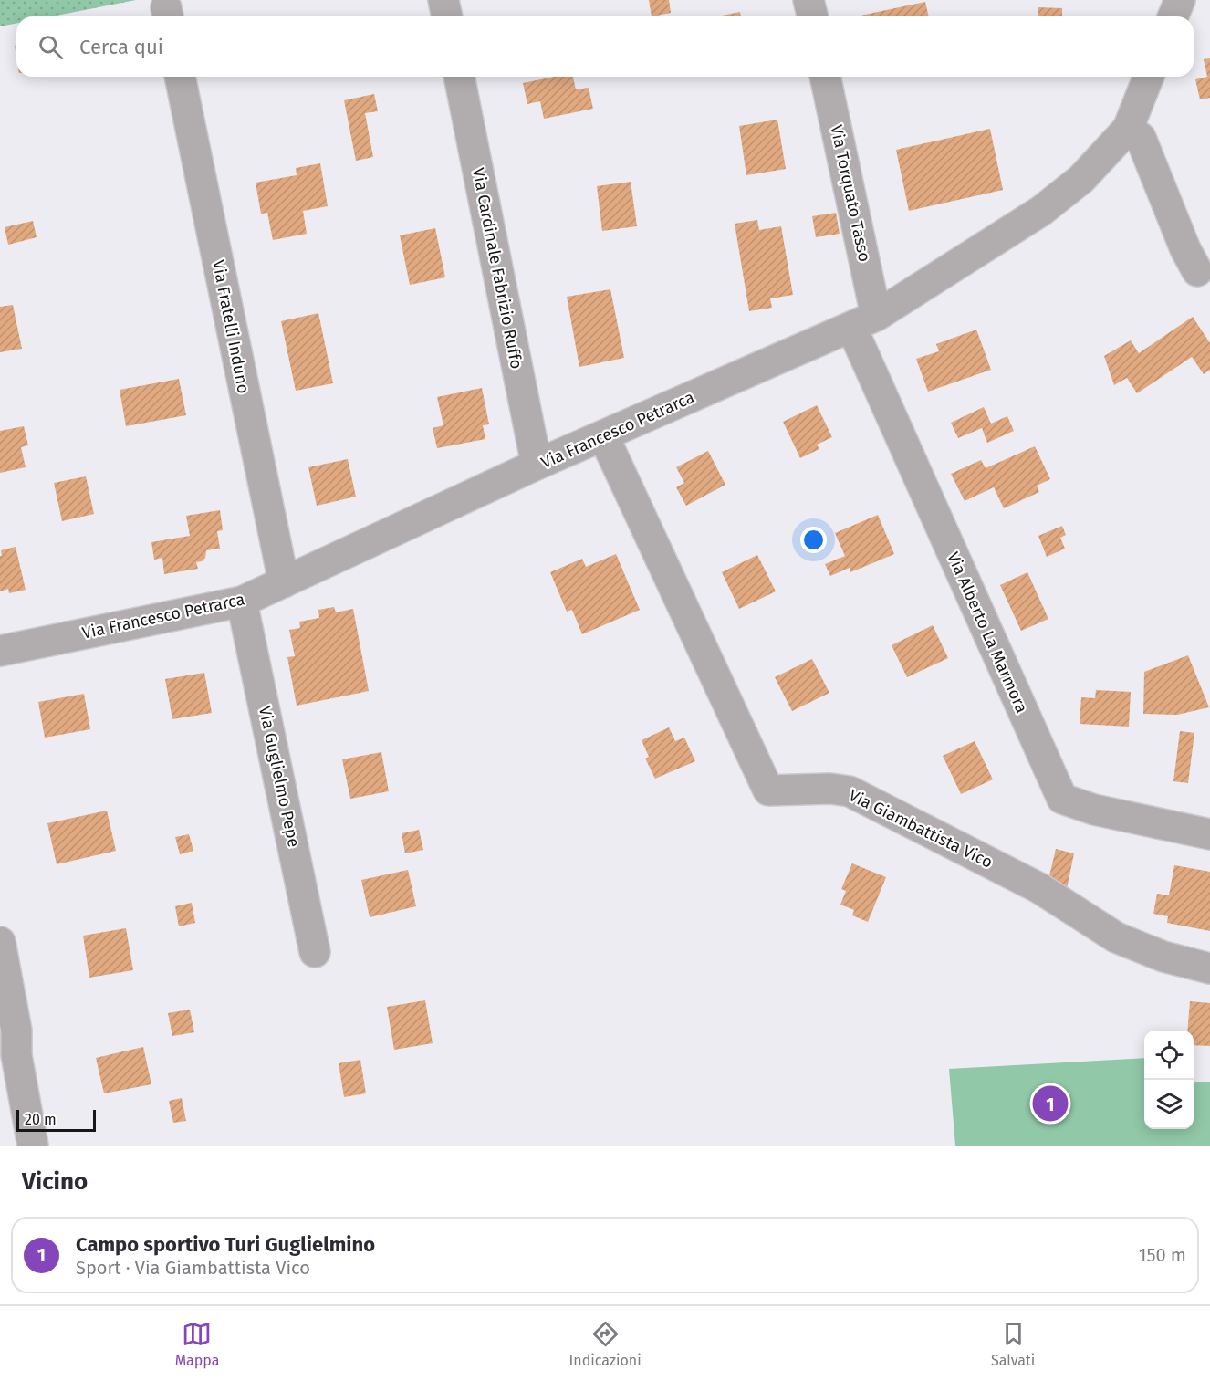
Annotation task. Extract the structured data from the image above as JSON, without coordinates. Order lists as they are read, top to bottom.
{
  "streets": {
    "street": [
      "Via Torquato Tasso",
      "Via Cardinale Fabrizio Ruffo",
      "Via Fratelli Induno",
      "Via Francesco Petrarca",
      "Via Alberto La Marmora",
      "Via Guglielmo Pepe",
      "Via Giambattista Vico"
    ]
  },
  "crossings": [
    ["Via Torquato Tasso", "Via Francesco Petrarca"],
    ["Via Torquato Tasso", "Via Alberto La Marmora"],
    ["Via Cardinale Fabrizio Ruffo", "Via Francesco Petrarca"],
    ["Via Fratelli Induno", "Via Francesco Petrarca"],
    ["Via Francesco Petrarca", "Via Alberto La Marmora"],
    ["Via Francesco Petrarca", "Via Guglielmo Pepe"],
    ["Via Francesco Petrarca", "Via Giambattista Vico"]
  ],
  "scale_bar": "20 m",
  "page": {
    "search": "Cerca qui",
    "pins": "1",
    "scale": "20 m",
    "heading": "Vicino",
    "list": [
      {
        "mark": "1",
        "name": "Campo sportivo Turi Guglielmino",
        "note": "Sport · Via Giambattista Vico",
        "value": "150 m"
      }
    ],
    "nav": ["Mappa", "Indicazioni", "Salvati"]
  }
}
